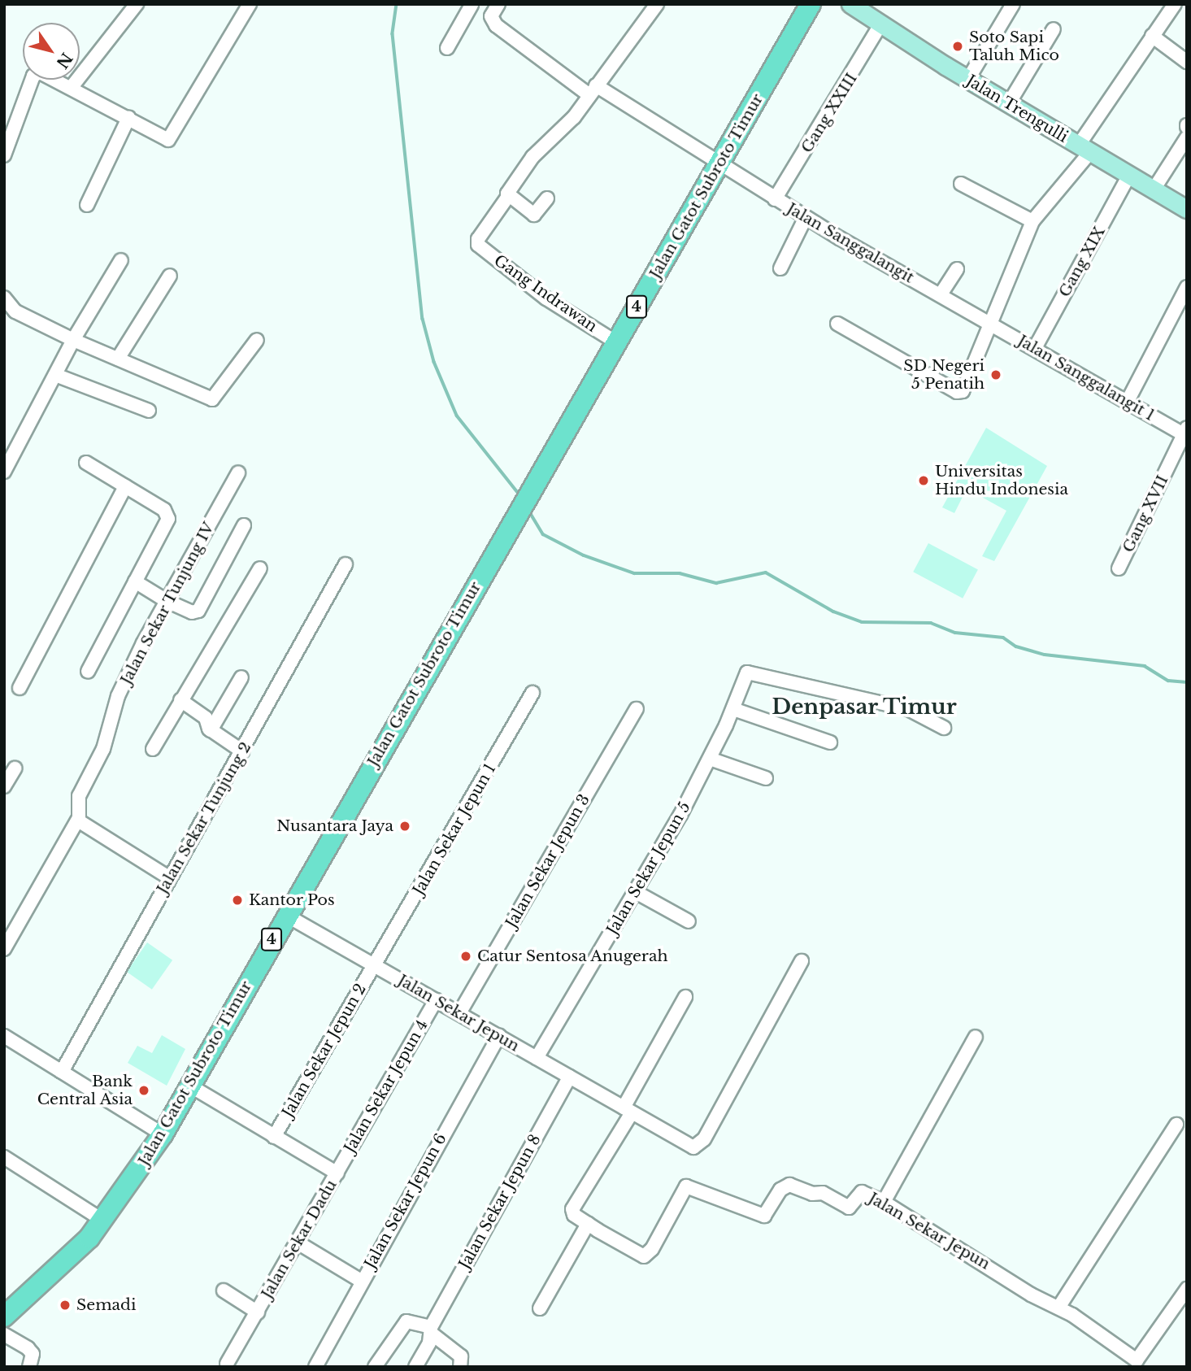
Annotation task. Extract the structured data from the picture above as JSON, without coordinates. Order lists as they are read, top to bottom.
{
  "streets": {
    "highway": ["Jalan Gatot Subroto Timur", "4"],
    "main road": ["Jalan Trengulli"],
    "street": [
      "Gang XXIII",
      "Jalan Sanggalangit",
      "Gang XIX",
      "Gang Indrawan",
      "Jalan Sanggalangit 1",
      "Gang XVII",
      "Jalan Sekar Tunjung IV",
      "Jalan Sekar Tunjung 2",
      "Jalan Sekar Jepun 1",
      "Jalan Sekar Jepun 3",
      "Jalan Sekar Jepun 5",
      "Jalan Sekar Jepun",
      "Jalan Sekar Jepun 2",
      "Jalan Sekar Jepun 4",
      "Jalan Sekar Jepun 6",
      "Jalan Sekar Jepun 8",
      "Jalan Sekar Dadu"
    ]
  },
  "crossings": [
    ["Jalan Trengulli", "Gang XXIII"],
    ["Jalan Trengulli", "Gang XIX"],
    ["Gang XXIII", "Jalan Sanggalangit"],
    ["Jalan Gatot Subroto Timur", "Jalan Sanggalangit"],
    ["Jalan Gatot Subroto Timur", "Gang Indrawan"],
    ["Jalan Gatot Subroto Timur", "Jalan Sekar Jepun"],
    ["Jalan Gatot Subroto Timur", "Jalan Sekar Dadu"],
    ["Jalan Sanggalangit", "Jalan Sanggalangit 1"],
    ["Gang XIX", "Jalan Sanggalangit 1"],
    ["Jalan Sanggalangit 1", "Gang XVII"],
    ["Jalan Sekar Jepun 1", "Jalan Sekar Jepun"],
    ["Jalan Sekar Jepun 1", "Jalan Sekar Jepun 2"],
    ["Jalan Sekar Jepun 3", "Jalan Sekar Jepun"],
    ["Jalan Sekar Jepun 5", "Jalan Sekar Jepun"],
    ["Jalan Sekar Jepun", "Jalan Sekar Jepun 2"],
    ["Jalan Sekar Jepun", "Jalan Sekar Jepun 4"],
    ["Jalan Sekar Jepun", "Jalan Sekar Jepun 6"],
    ["Jalan Sekar Jepun", "Jalan Sekar Jepun 8"],
    ["Jalan Sekar Jepun 2", "Jalan Sekar Dadu"],
    ["Jalan Sekar Jepun 4", "Jalan Sekar Dadu"]
  ],
  "districts": ["Denpasar Timur"],
  "places": [
    "Soto Sapi Taluh Mico",
    "SD Negeri 5 Penatih",
    "Universitas Hindu Indonesia",
    "Nusantara Jaya",
    "Kantor Pos",
    "Catur Sentosa Anugerah",
    "Bank Central Asia",
    "Semadi"
  ],
  "north": "bottom right"
}
